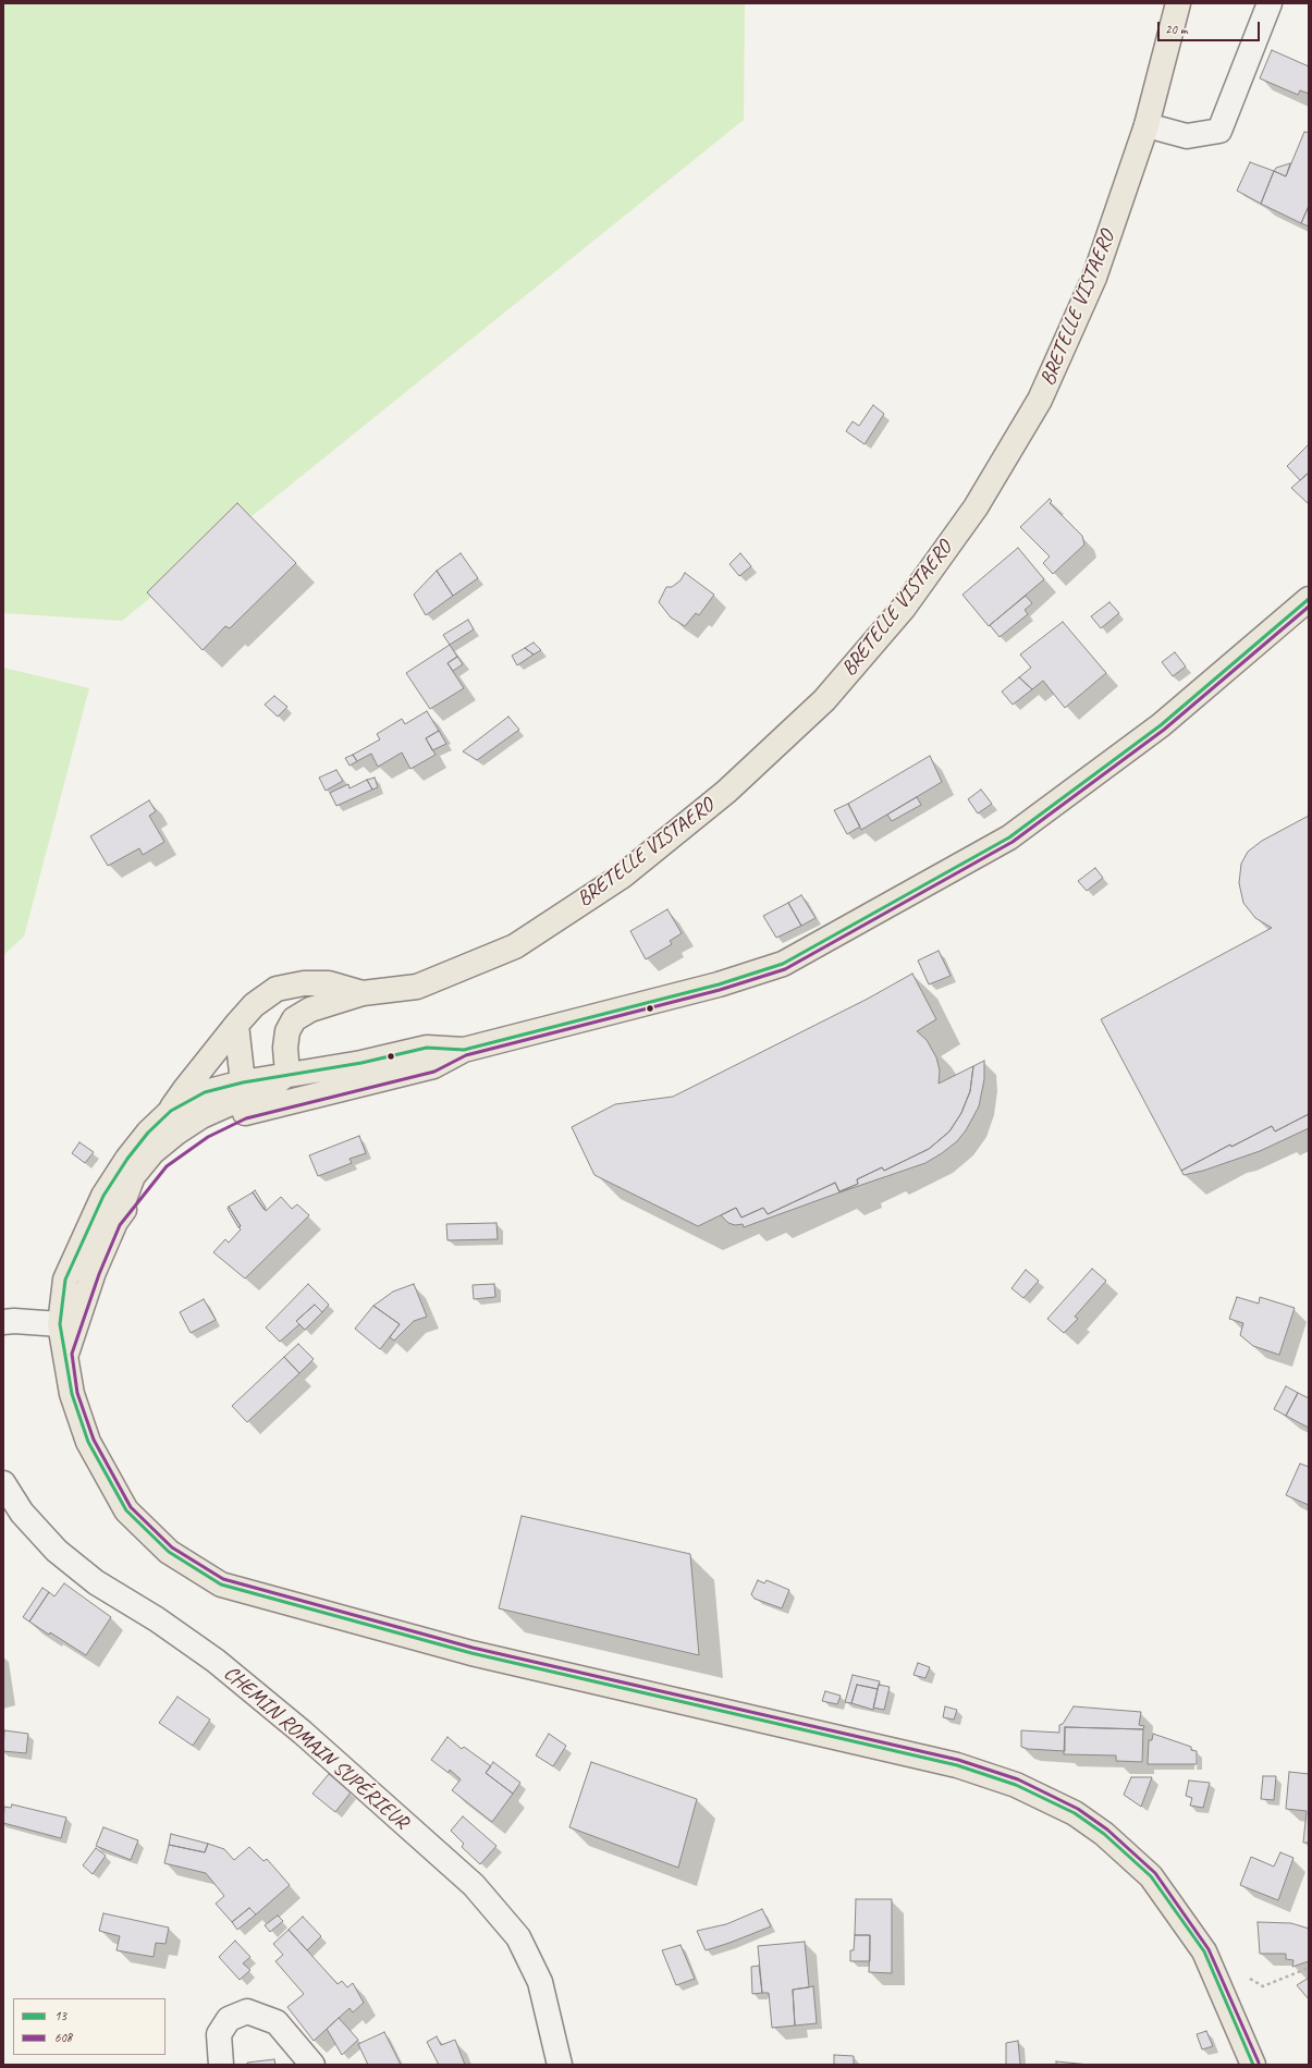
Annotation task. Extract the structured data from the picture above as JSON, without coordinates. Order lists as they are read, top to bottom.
{
  "streets": {
    "main road": ["BRETELLE VISTAERO"],
    "street": ["CHEMIN ROMAIN SUPÉRIEUR"]
  },
  "lines": ["transit line 13", "transit line 608"],
  "legend": ["13", "608"],
  "scale_bar": "20 m"
}
